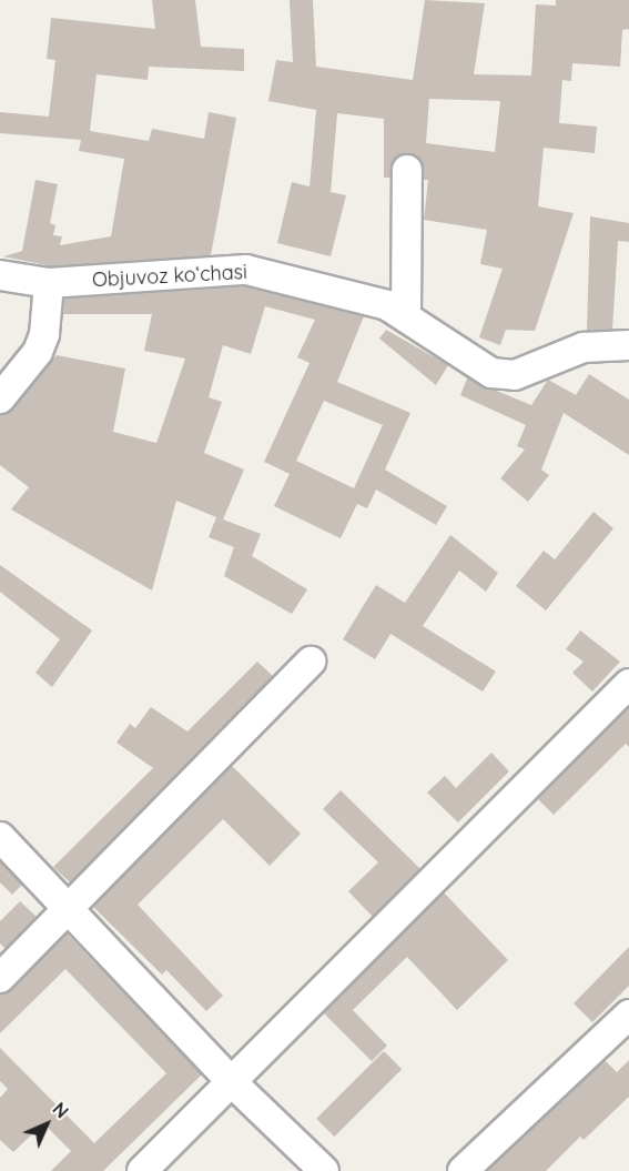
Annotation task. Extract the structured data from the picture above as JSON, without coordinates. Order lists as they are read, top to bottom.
{
  "streets": {
    "street": ["Objuvoz koʻchasi"]
  },
  "north": "top right"
}
